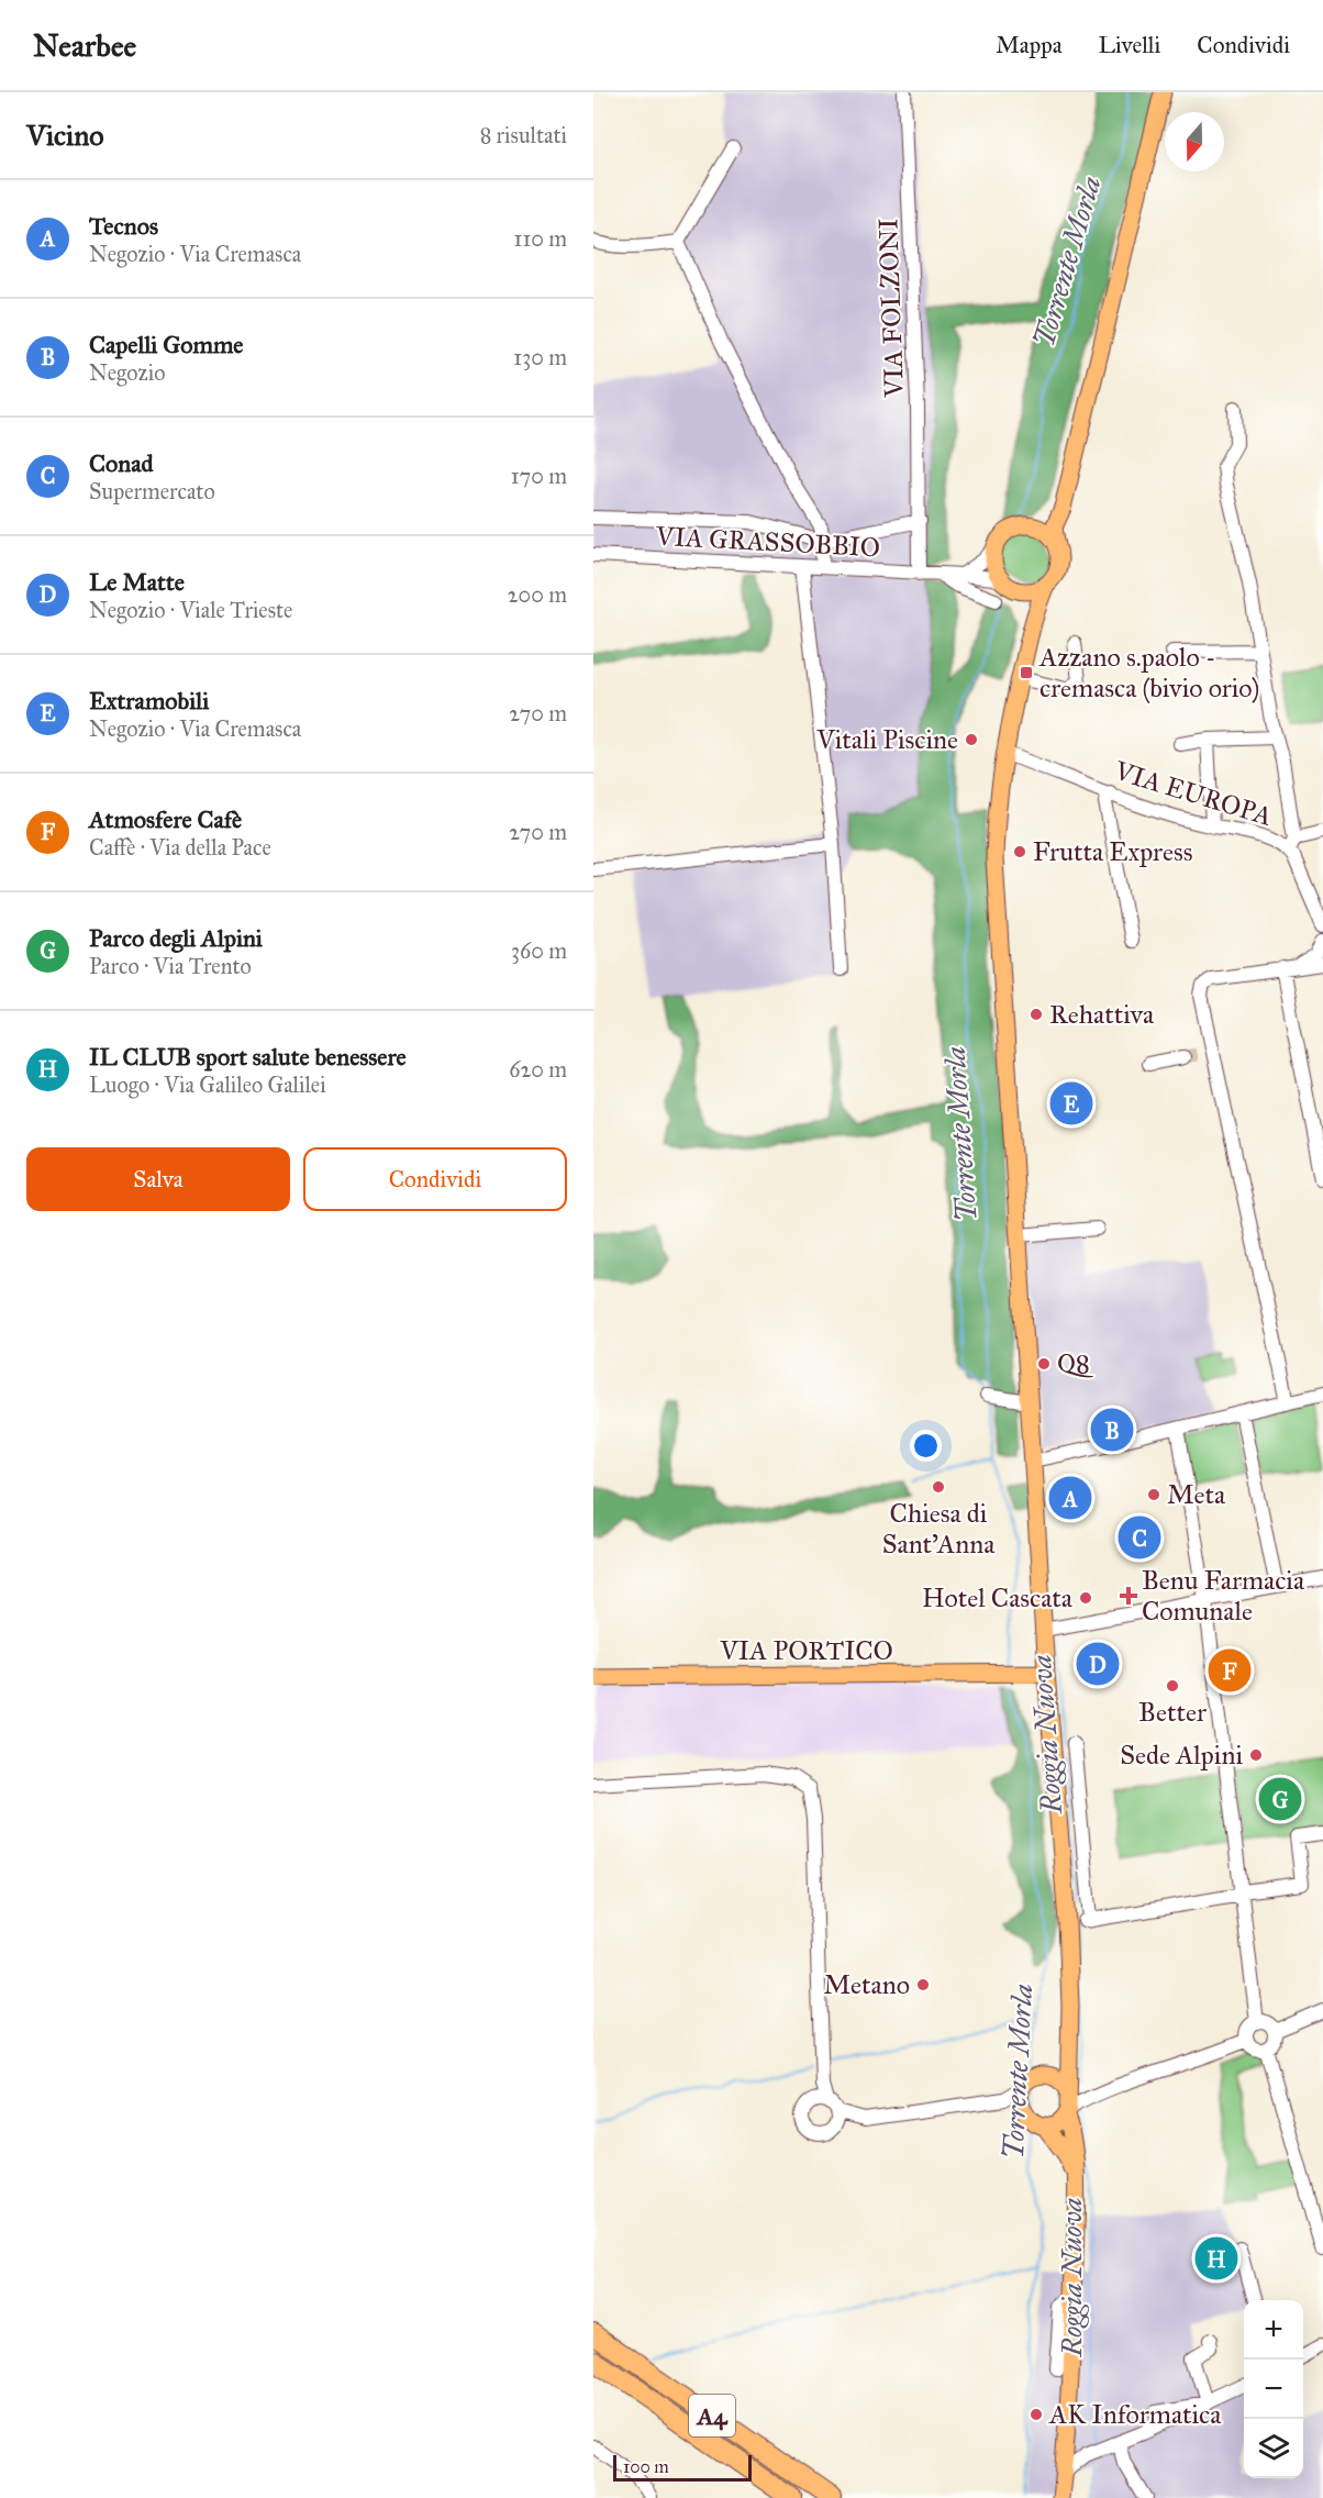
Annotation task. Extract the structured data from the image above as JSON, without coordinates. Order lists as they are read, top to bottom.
{
  "streets": {
    "highway": ["A4"],
    "main road": ["VIA PORTICO"],
    "street": ["VIA FOLZONI", "VIA GRASSOBBIO", "VIA EUROPA"]
  },
  "crossings": [
    ["VIA FOLZONI", "VIA GRASSOBBIO"]
  ],
  "water": ["Torrente Morla", "Roggia Nuova"],
  "places": {
    "transit": ["Azzano s.paolo - cremasca (bivio orio)"],
    "other": [
      "Vitali Piscine",
      "Frutta Express",
      "Rehattiva",
      "Q8",
      "Chiesa di Sant'Anna",
      "Meta",
      "Hotel Cascata",
      "Better",
      "Sede Alpini",
      "Metano",
      "AK Informatica"
    ],
    "health": ["Benu Farmacia Comunale"]
  },
  "scale_bar": "100 m",
  "north": "bottom",
  "page": {
    "header": "Nearbee",
    "nav": ["Mappa", "Livelli", "Condividi"],
    "heading": ["Vicino", "8 risultati"],
    "list": [
      {
        "mark": "A",
        "name": "Tecnos",
        "note": "Negozio · Via Cremasca",
        "value": "110 m"
      },
      {
        "mark": "B",
        "name": "Capelli Gomme",
        "note": "Negozio",
        "value": "130 m"
      },
      {
        "mark": "C",
        "name": "Conad",
        "note": "Supermercato",
        "value": "170 m"
      },
      {
        "mark": "D",
        "name": "Le Matte",
        "note": "Negozio · Viale Trieste",
        "value": "200 m"
      },
      {
        "mark": "E",
        "name": "Extramobili",
        "note": "Negozio · Via Cremasca",
        "value": "270 m"
      },
      {
        "mark": "F",
        "name": "Atmosfere Cafè",
        "note": "Caffè · Via della Pace",
        "value": "270 m"
      },
      {
        "mark": "G",
        "name": "Parco degli Alpini",
        "note": "Parco · Via Trento",
        "value": "360 m"
      },
      {
        "mark": "H",
        "name": "IL CLUB sport salute benessere",
        "note": "Luogo · Via Galileo Galilei",
        "value": "620 m"
      }
    ],
    "pins": [
      "E",
      "B",
      "A",
      "C",
      "D",
      "F",
      "G",
      "H"
    ],
    "buttons": ["Salva", "Condividi"],
    "map_buttons": ["+", "−"],
    "scale": "100 m"
  }
}
